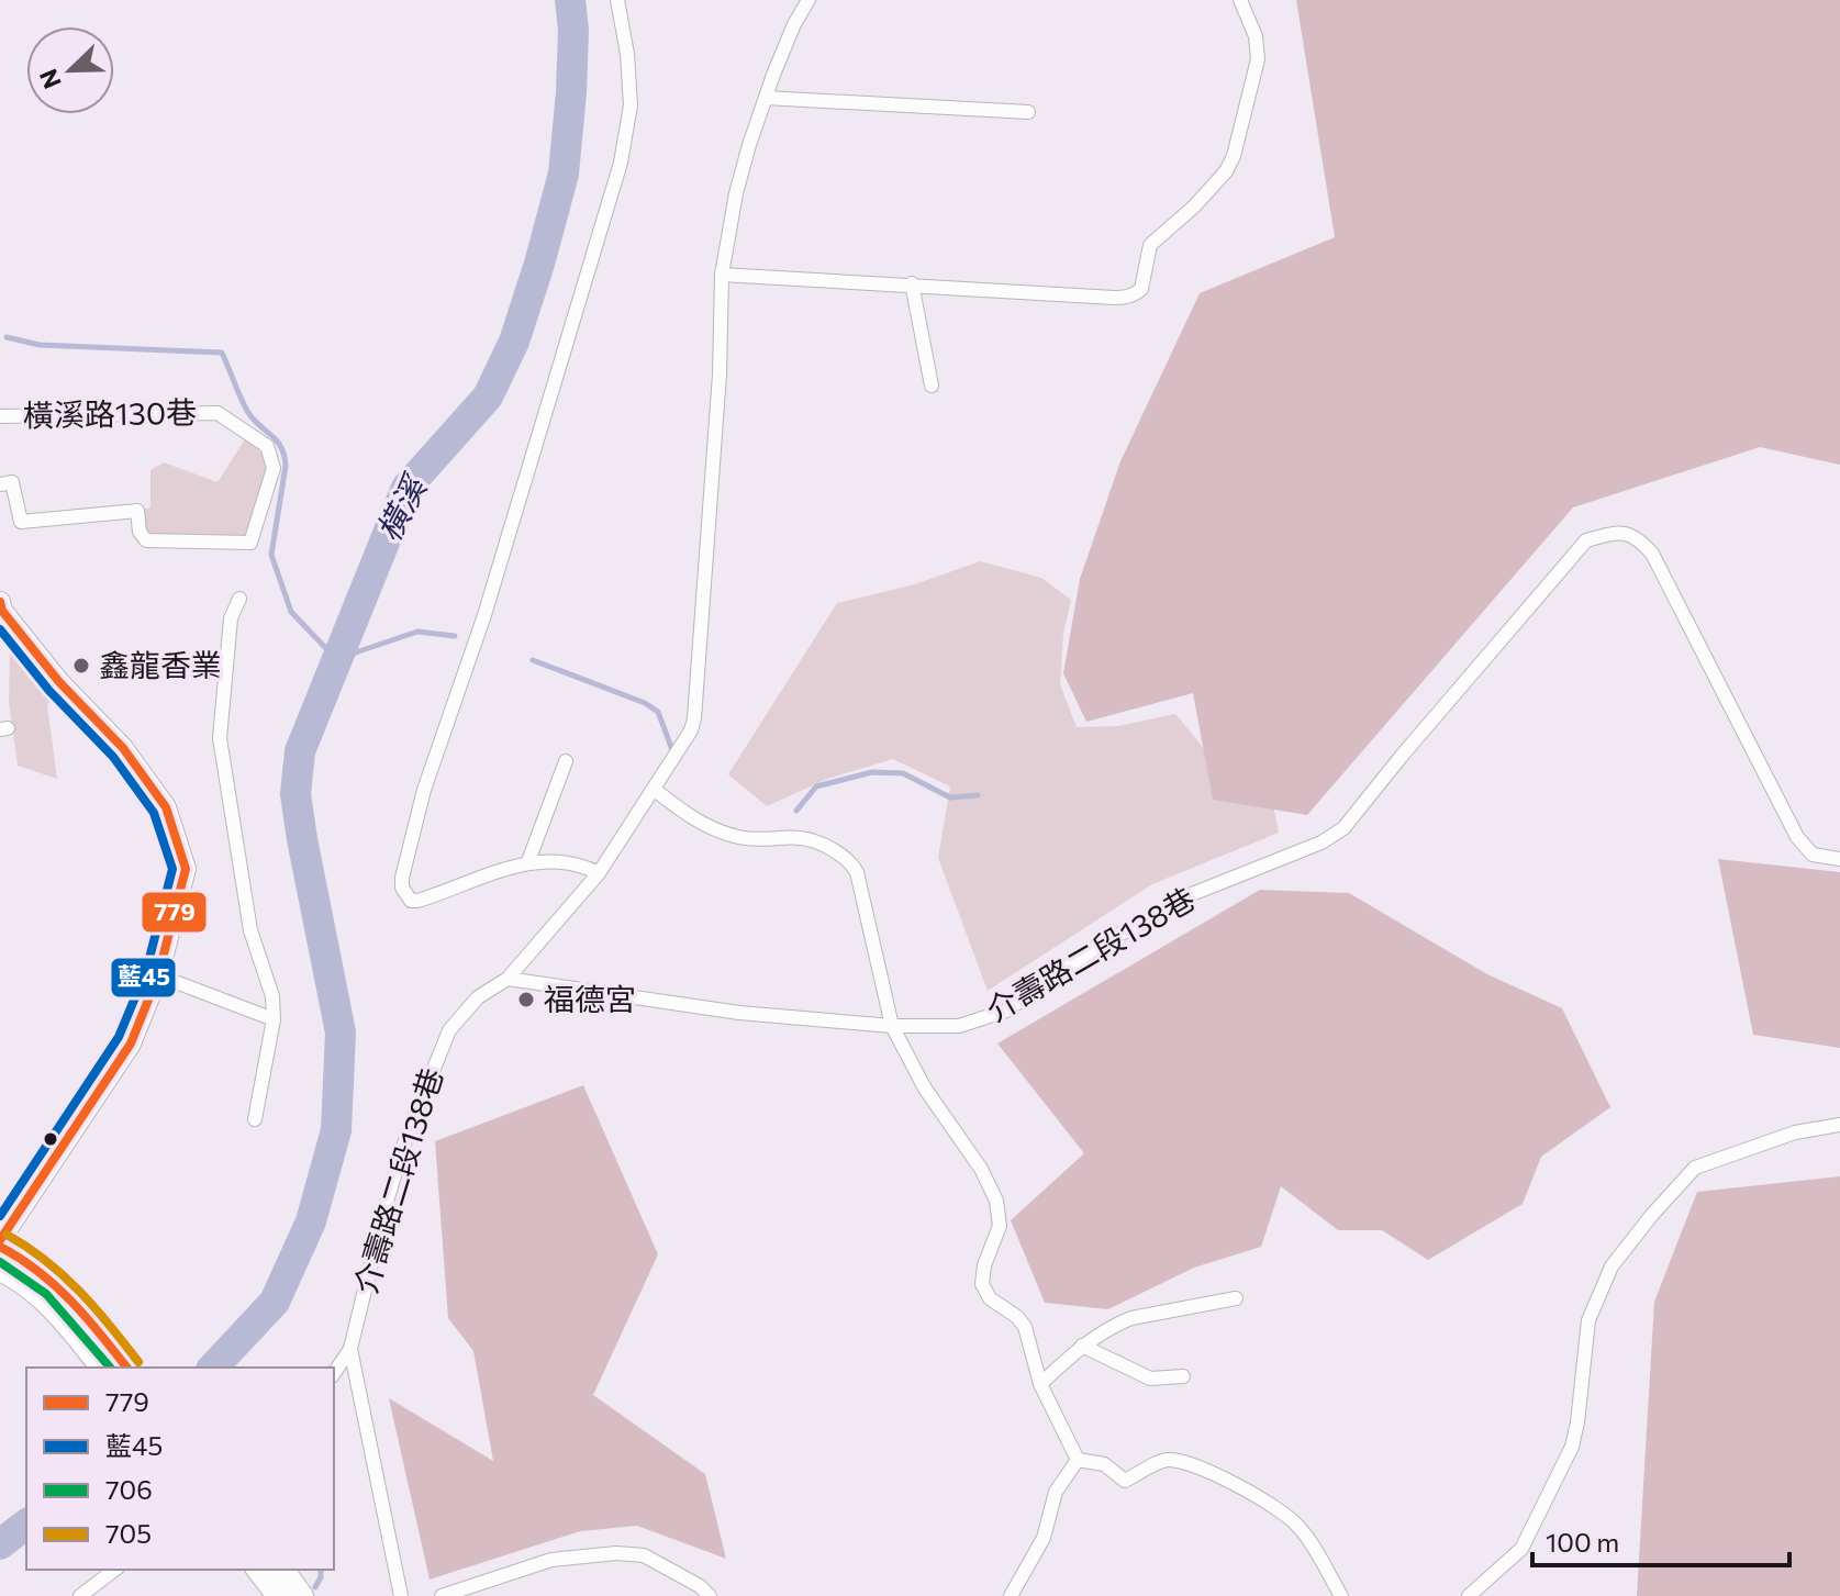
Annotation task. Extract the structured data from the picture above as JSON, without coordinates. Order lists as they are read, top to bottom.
{
  "streets": {
    "street": ["橫溪路130巷", "介壽路二段138巷"]
  },
  "water": ["橫溪"],
  "places": ["鑫龍香業", "福德宮"],
  "lines": [
    "transit line 779",
    "transit line 藍45",
    "transit line 705",
    "transit line 706"
  ],
  "legend": [
    "779",
    "藍45",
    "706",
    "705"
  ],
  "scale_bar": "100 m",
  "north": "bottom left"
}
